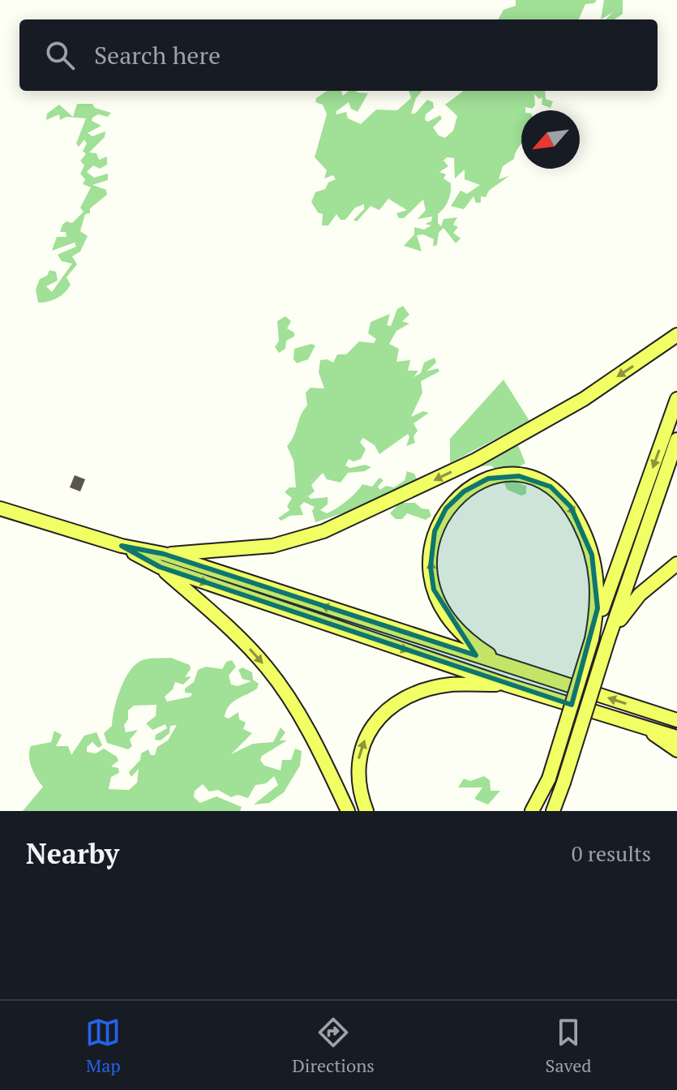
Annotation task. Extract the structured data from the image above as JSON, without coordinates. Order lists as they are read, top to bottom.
{
  "north": "bottom left",
  "page": {
    "search": "Search here",
    "heading": ["Nearby", "0 results"],
    "nav": ["Map", "Directions", "Saved"]
  }
}
